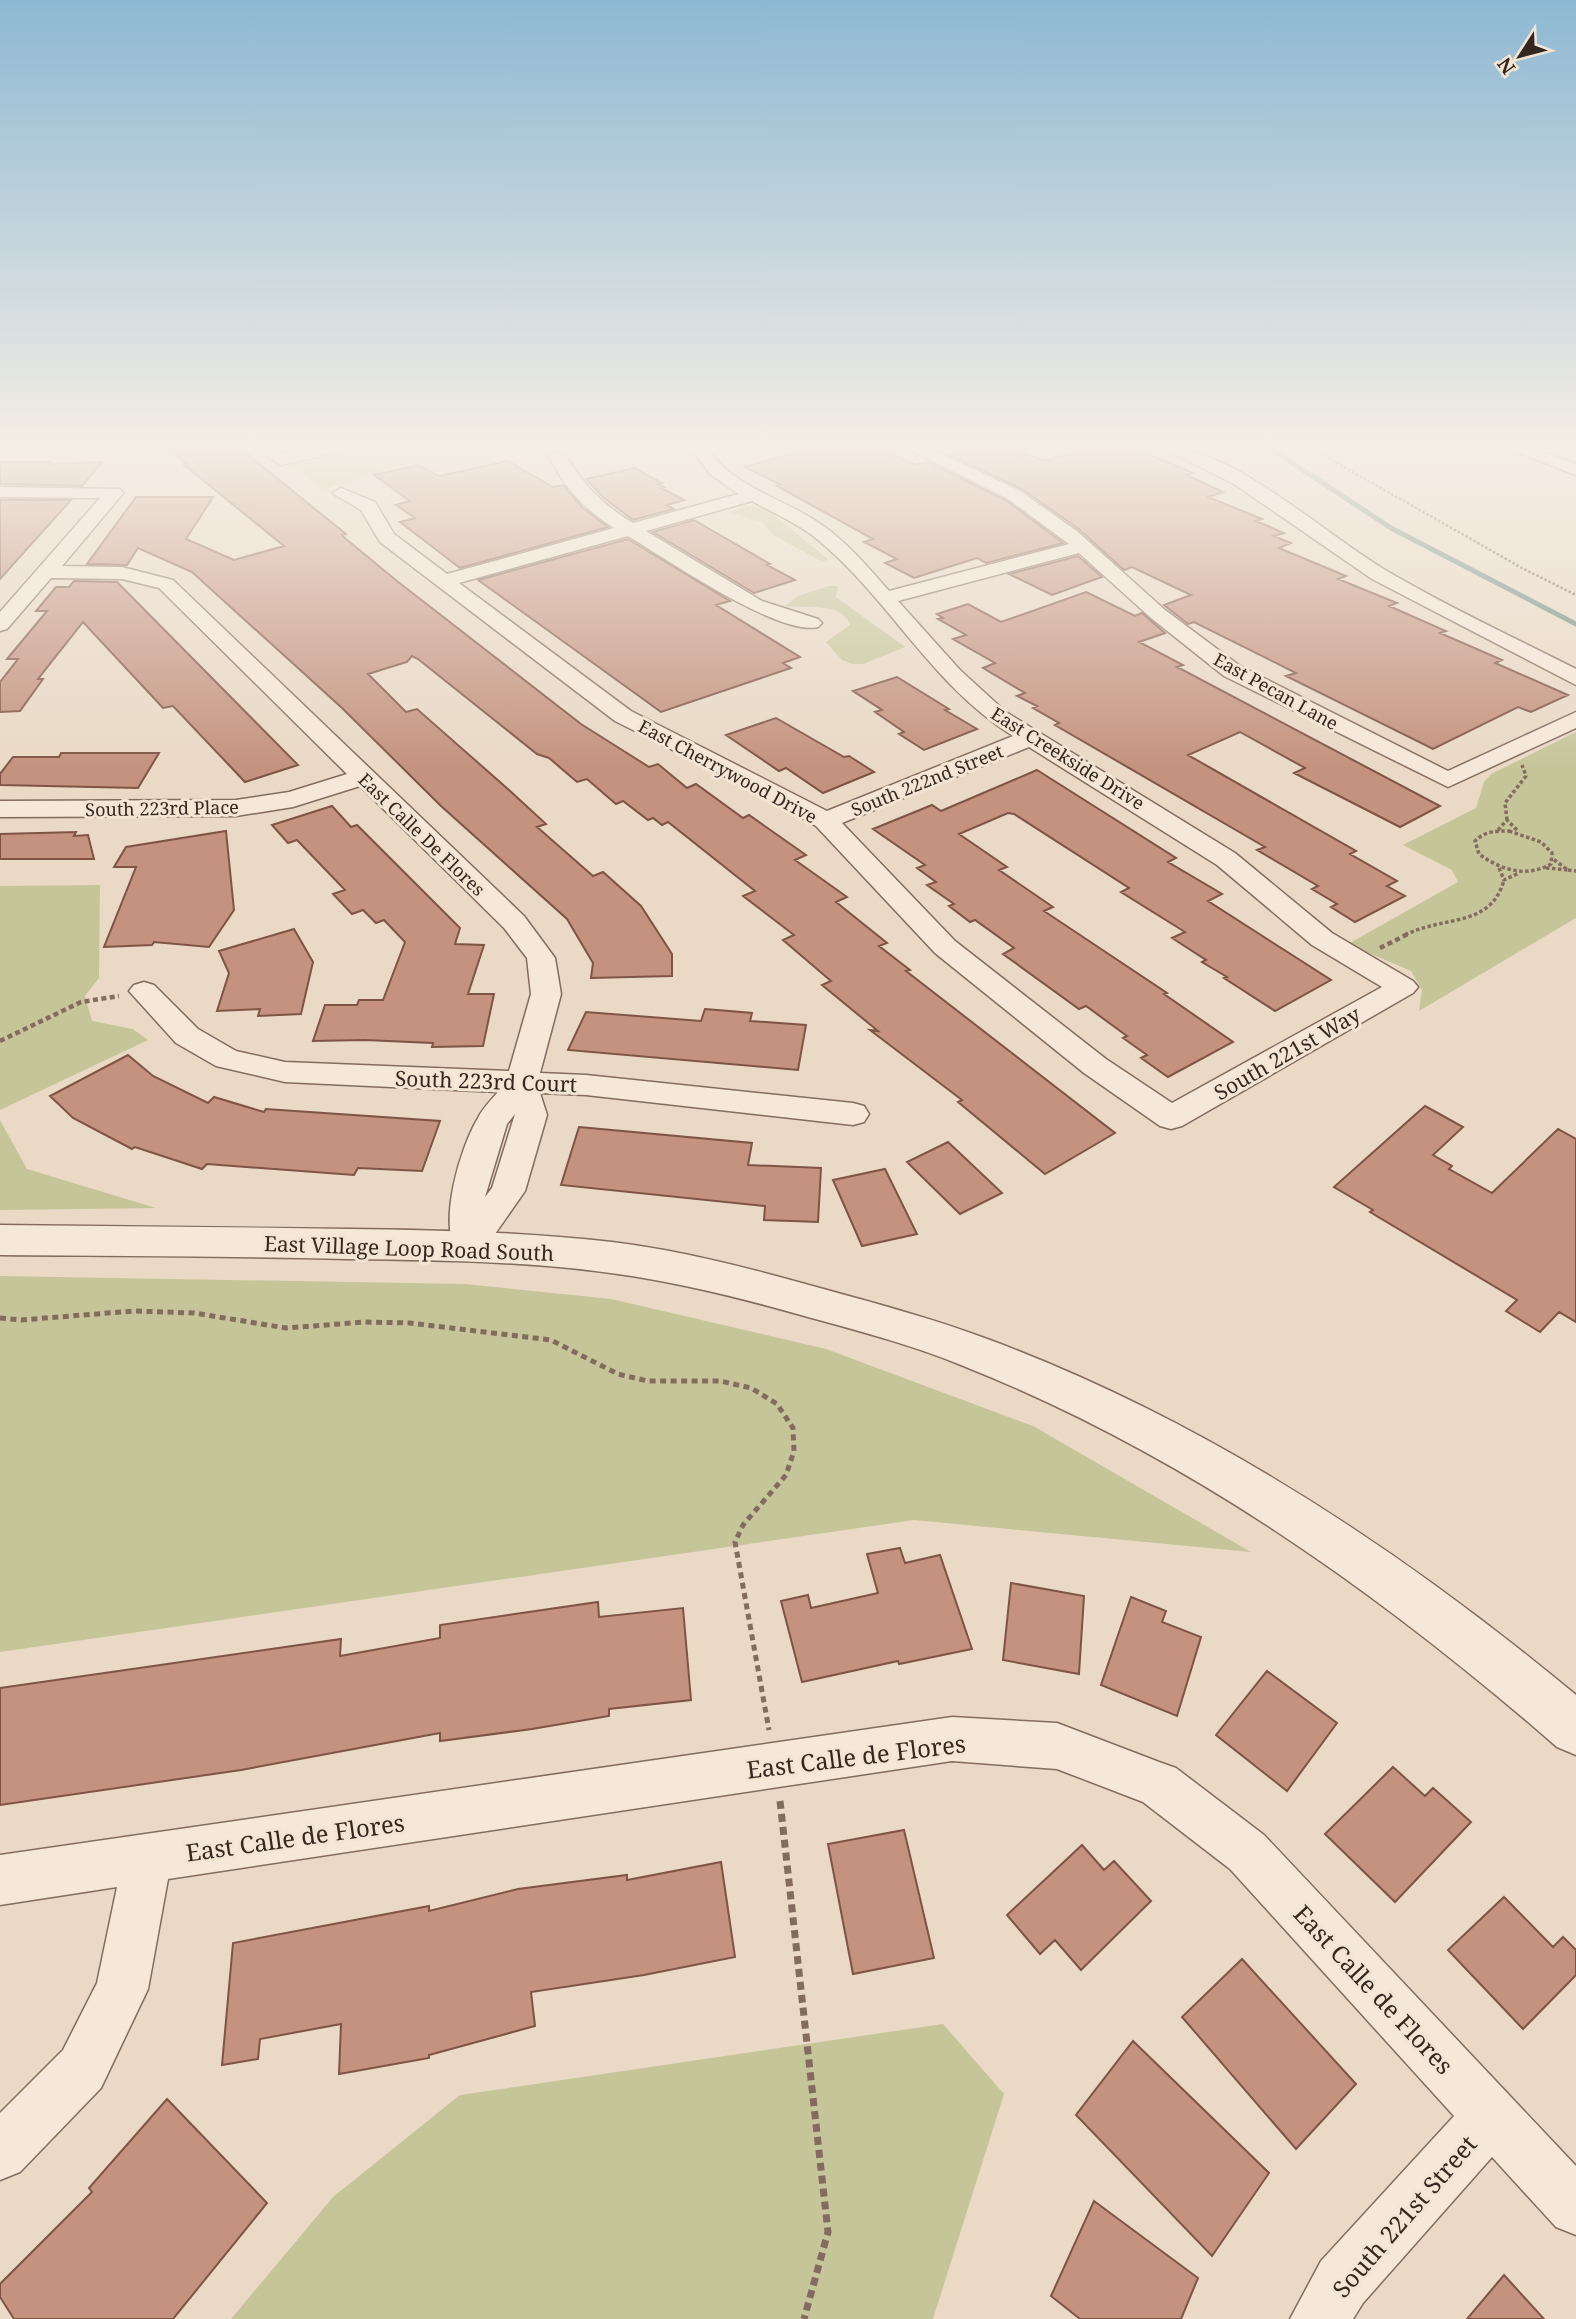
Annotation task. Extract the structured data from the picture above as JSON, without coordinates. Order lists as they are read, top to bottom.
{
  "streets": {
    "street": [
      "East Pecan Lane",
      "East Creekside Drive",
      "East Cherrywood Drive",
      "South 222nd Street",
      "South 223rd Place",
      "East Calle De Flores",
      "South 221st Way",
      "South 223rd Court",
      "East Village Loop Road South",
      "East Calle de Flores",
      "South 221st Street"
    ]
  },
  "crossings": [
    ["East Creekside Drive", "South 222nd Street"],
    ["East Creekside Drive", "South 221st Way"],
    ["East Cherrywood Drive", "South 222nd Street"],
    ["East Cherrywood Drive", "South 221st Way"],
    ["South 223rd Place", "East Calle De Flores"],
    ["East Calle De Flores", "South 223rd Court"],
    ["East Calle de Flores", "South 221st Street"]
  ],
  "north": "bottom left"
}
